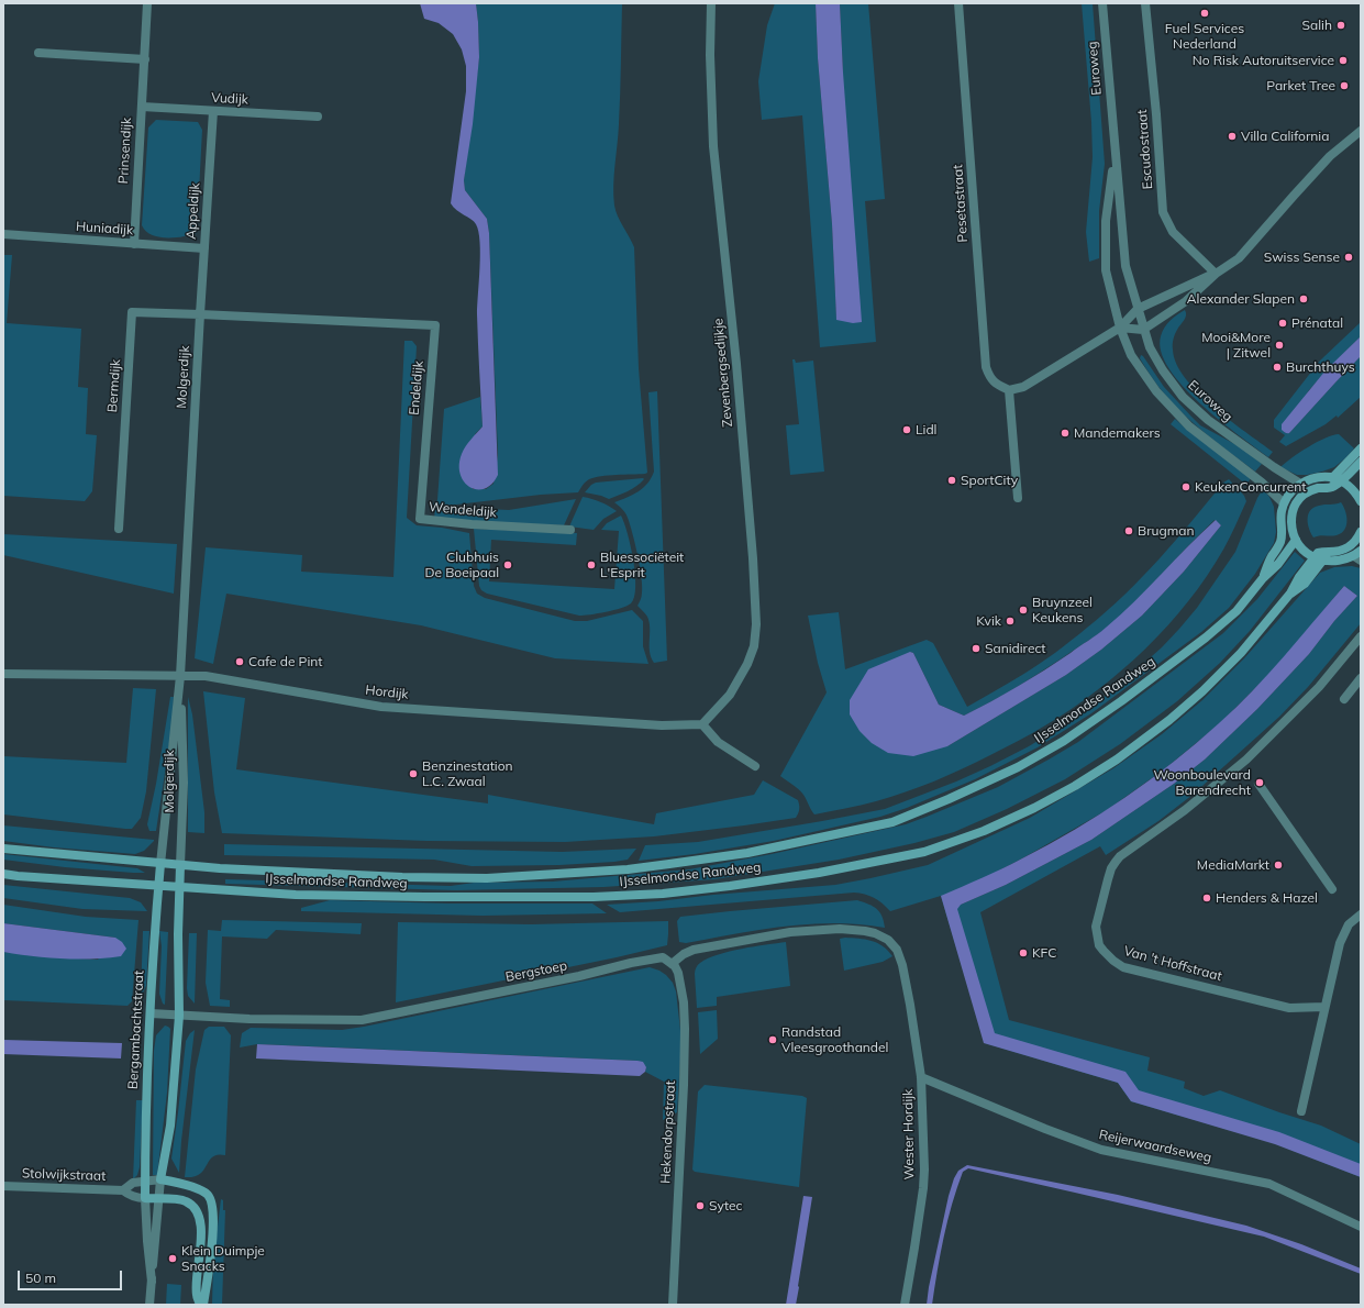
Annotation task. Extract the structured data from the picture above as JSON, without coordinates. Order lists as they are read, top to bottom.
{
  "streets": {
    "main road": ["Molgerdijk", "IJsselmondse Randweg", "Bergambachtstraat"],
    "street": [
      "Euroweg",
      "Vudijk",
      "Escudostraat",
      "Prinsendijk",
      "Pesetastraat",
      "Appeldijk",
      "Huniadijk",
      "Zevenbergsedijkje",
      "Bermdijk",
      "Endeldijk",
      "Wendeldijk",
      "Hordijk",
      "Van 't Hoffstraat",
      "Bergstoep",
      "Hekendorpstraat",
      "Wester Hordijk",
      "Reijerwaardseweg",
      "Stolwijkstraat"
    ]
  },
  "crossings": [
    ["Euroweg", "IJsselmondse Randweg"],
    ["Vudijk", "Prinsendijk"],
    ["Vudijk", "Appeldijk"],
    ["Prinsendijk", "Huniadijk"],
    ["Appeldijk", "Huniadijk"],
    ["Appeldijk", "Molgerdijk"],
    ["Appeldijk", "Bermdijk"],
    ["Appeldijk", "Endeldijk"],
    ["Zevenbergsedijkje", "Hordijk"],
    ["Molgerdijk", "Bermdijk"],
    ["Molgerdijk", "Endeldijk"],
    ["Molgerdijk", "Hordijk"],
    ["Molgerdijk", "IJsselmondse Randweg"],
    ["Molgerdijk", "Bergambachtstraat"],
    ["Bermdijk", "Endeldijk"],
    ["Endeldijk", "Wendeldijk"],
    ["IJsselmondse Randweg", "Bergambachtstraat"],
    ["Bergstoep", "Bergambachtstraat"],
    ["Bergstoep", "Hekendorpstraat"],
    ["Bergstoep", "Wester Hordijk"],
    ["Bergambachtstraat", "Stolwijkstraat"],
    ["Hekendorpstraat", "Wester Hordijk"],
    ["Wester Hordijk", "Reijerwaardseweg"]
  ],
  "places": [
    "Fuel Services Nederland",
    "Salih",
    "No Risk Autoruitservice",
    "Parket Tree",
    "Villa California",
    "Swiss Sense",
    "Alexander Slapen",
    "Prénatal",
    "Mooi&More | Zitwel",
    "Burchthuys",
    "Lidl",
    "Mandemakers",
    "SportCity",
    "KeukenConcurrent",
    "Brugman",
    "Clubhuis De Boeipaal",
    "Bluessociëteit L'Esprit",
    "Bruynzeel Keukens",
    "Kvik",
    "Sanidirect",
    "Cafe de Pint",
    "Benzinestation L.C. Zwaal",
    "Woonboulevard Barendrecht",
    "MediaMarkt",
    "Henders & Hazel",
    "KFC",
    "Randstad Vleesgroothandel",
    "Sytec",
    "Klein Duimpje Snacks"
  ],
  "scale_bar": "50 m"
}
